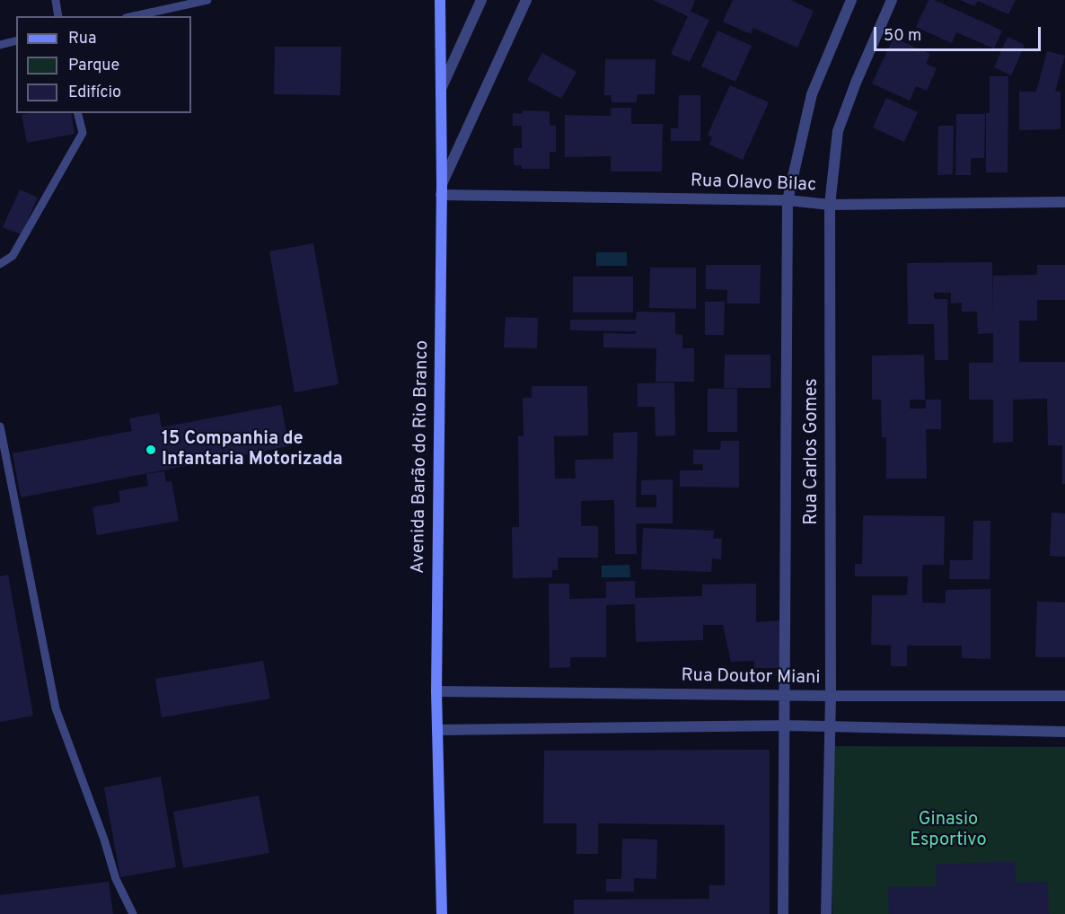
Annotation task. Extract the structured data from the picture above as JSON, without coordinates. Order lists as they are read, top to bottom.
{
  "streets": {
    "street": [
      "Rua Olavo Bilac",
      "Rua Carlos Gomes",
      "Avenida Barão do Rio Branco",
      "Rua Doutor Miani"
    ]
  },
  "crossings": [
    ["Rua Olavo Bilac", "Rua Carlos Gomes"],
    ["Rua Olavo Bilac", "Avenida Barão do Rio Branco"],
    ["Rua Carlos Gomes", "Rua Doutor Miani"],
    ["Avenida Barão do Rio Branco", "Rua Doutor Miani"]
  ],
  "parks": ["Ginasio Esportivo"],
  "places": ["15 Companhia de Infantaria Motorizada"],
  "legend": ["Rua", "Parque", "Edifício"],
  "scale_bar": "50 m"
}
